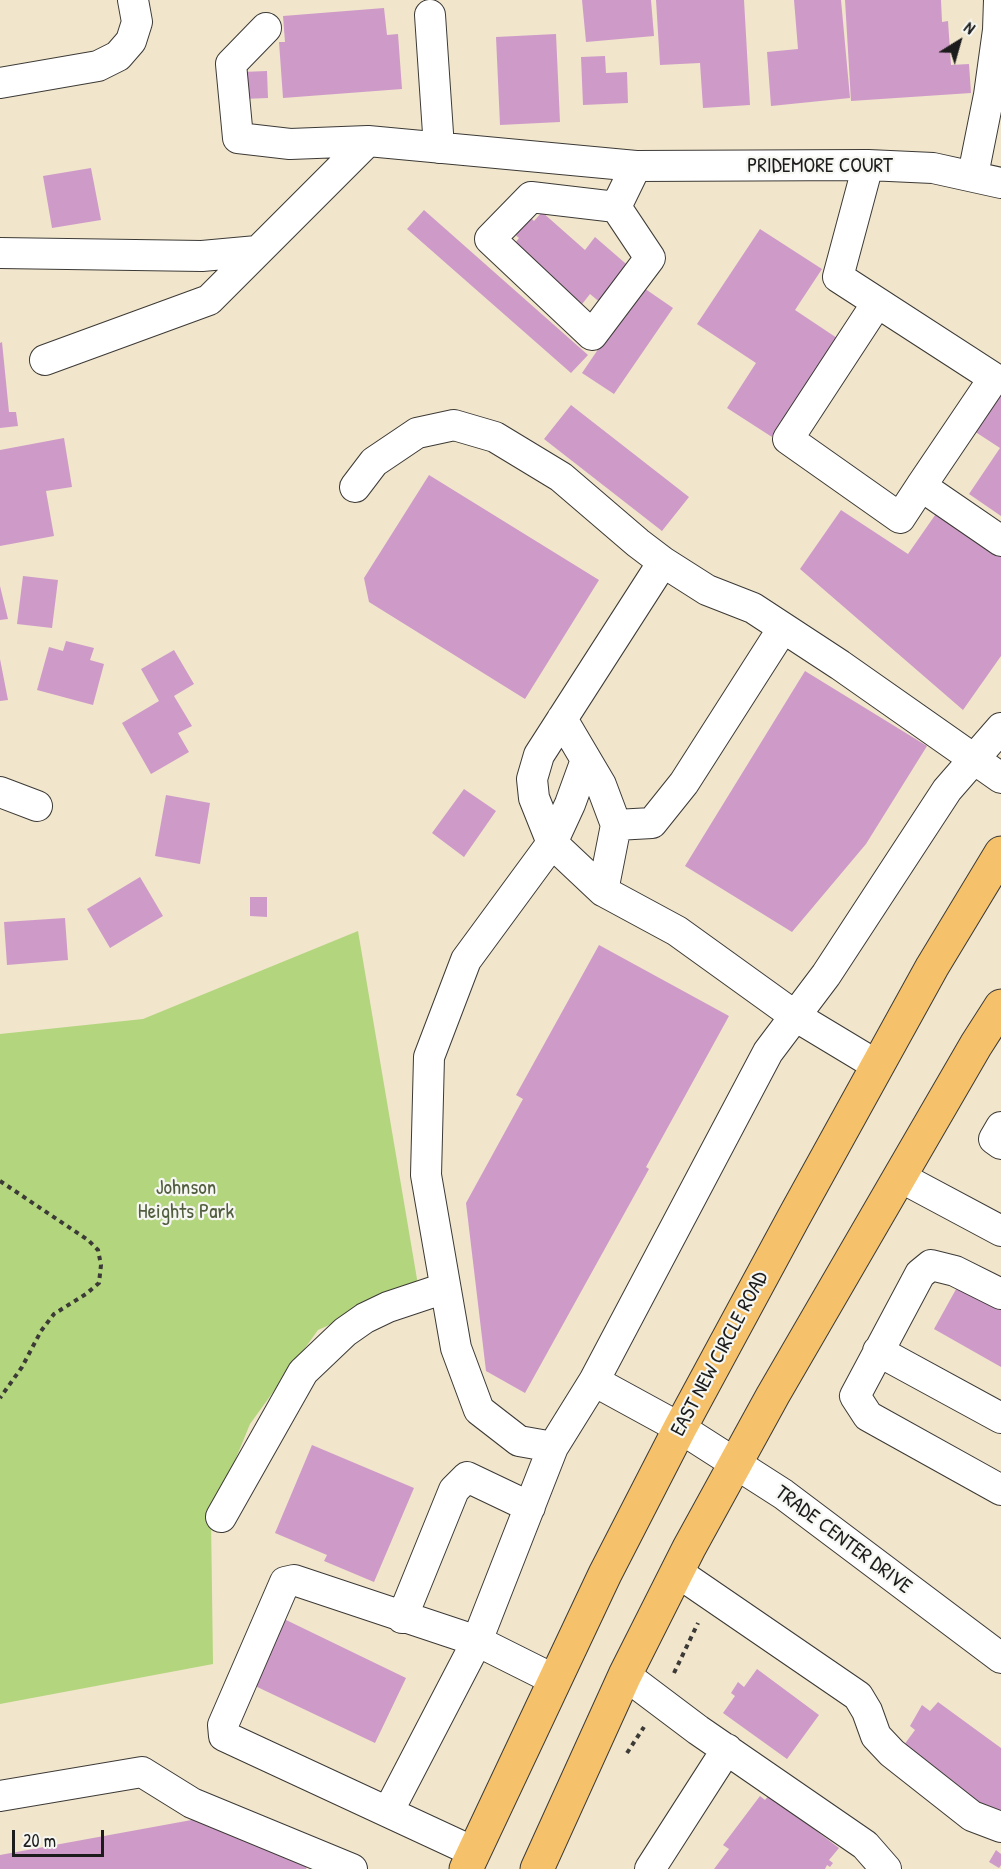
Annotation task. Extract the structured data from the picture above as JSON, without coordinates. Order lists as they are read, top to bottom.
{
  "streets": {
    "highway": ["EAST NEW CIRCLE ROAD"],
    "street": ["PRIDEMORE COURT", "TRADE CENTER DRIVE"]
  },
  "crossings": [
    ["EAST NEW CIRCLE ROAD", "TRADE CENTER DRIVE"]
  ],
  "parks": ["Johnson Heights Park"],
  "scale_bar": "20 m",
  "north": "top right"
}
